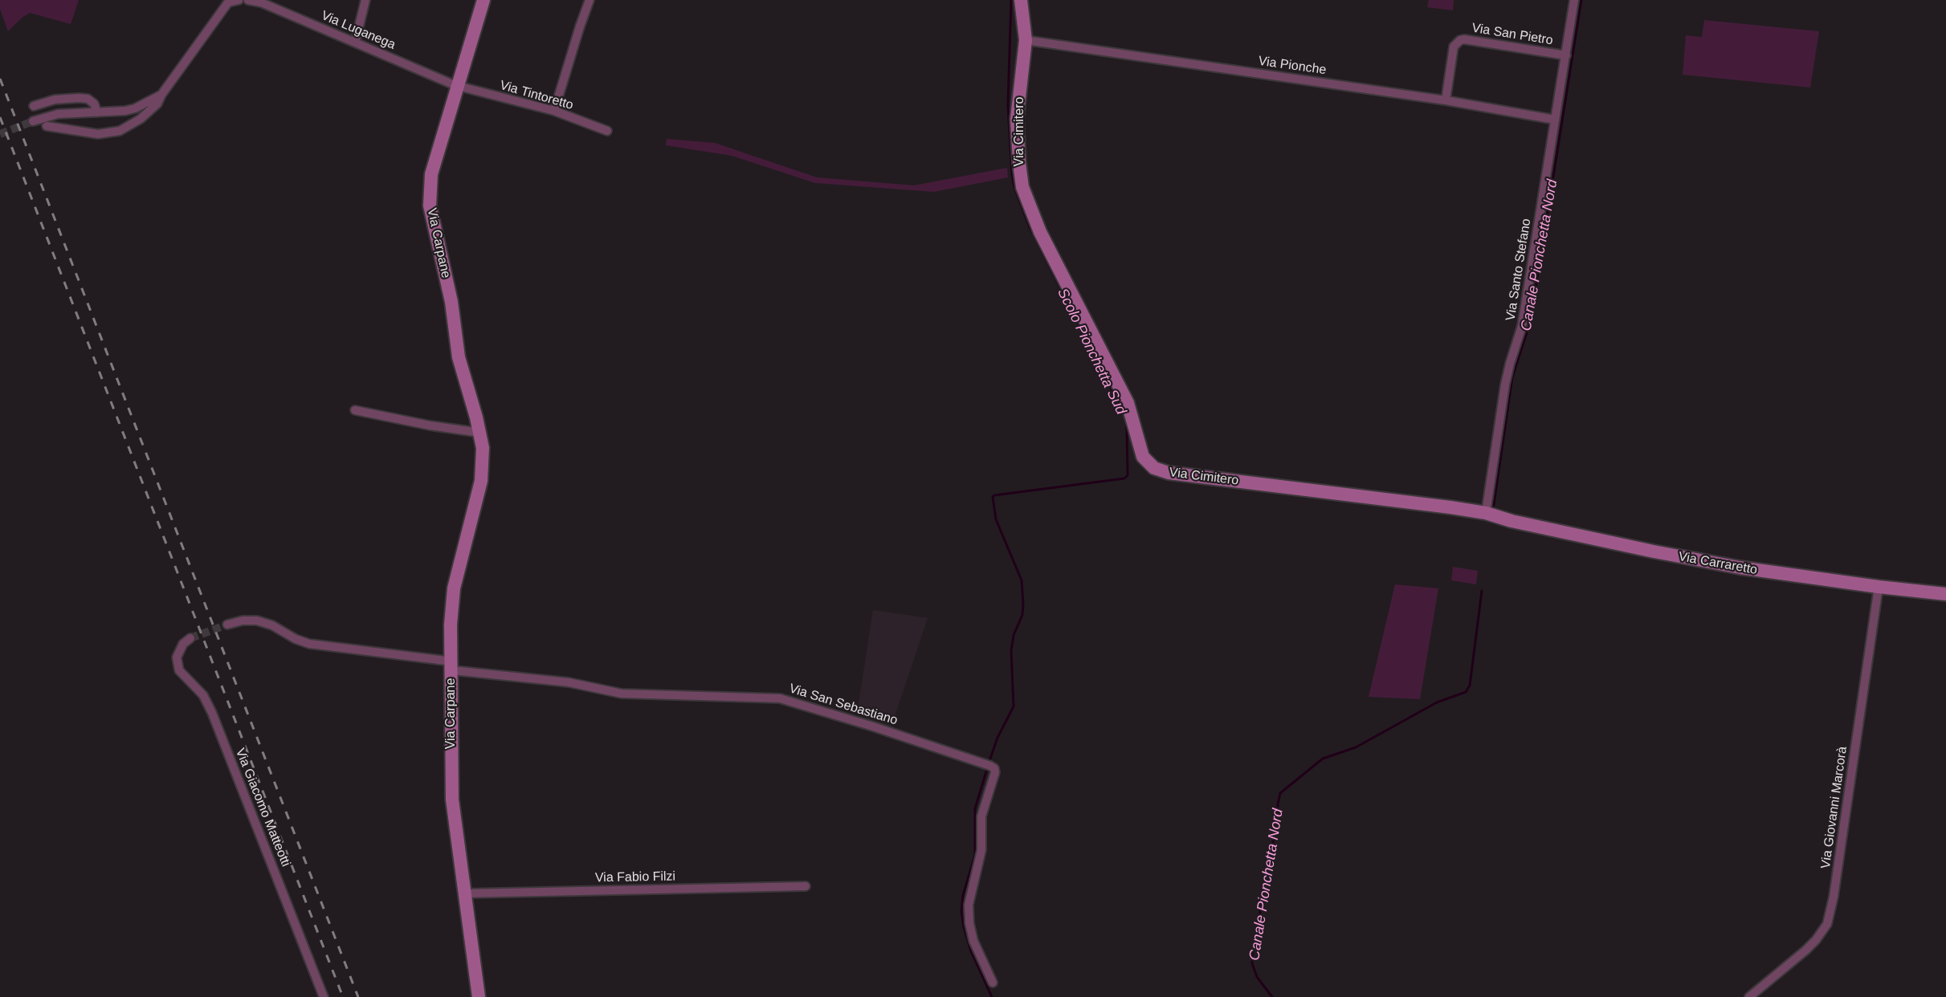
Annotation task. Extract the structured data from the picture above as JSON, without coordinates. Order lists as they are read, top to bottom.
{
  "streets": {
    "street": [
      "Via Luganega",
      "Via San Pietro",
      "Via Pionche",
      "Via Tintoretto",
      "Via Cimitero",
      "Via Carpane",
      "Via Santo Stefano",
      "Via Carraretto",
      "Via San Sebastiano",
      "Via Giacomo Matteotti",
      "Via Giovanni Marcorà",
      "Via Fabio Filzi"
    ]
  },
  "crossings": [
    ["Via Luganega", "Via Tintoretto"],
    ["Via Luganega", "Via Carpane"],
    ["Via San Pietro", "Via Pionche"],
    ["Via San Pietro", "Via Santo Stefano"],
    ["Via Pionche", "Via Cimitero"],
    ["Via Pionche", "Via Santo Stefano"],
    ["Via Tintoretto", "Via Carpane"],
    ["Via Cimitero", "Via Santo Stefano"],
    ["Via Cimitero", "Via Carraretto"],
    ["Via Carpane", "Via San Sebastiano"],
    ["Via Carpane", "Via Fabio Filzi"],
    ["Via Santo Stefano", "Via Carraretto"],
    ["Via Carraretto", "Via Giovanni Marcorà"]
  ],
  "water": ["Canale Pionchetta Nord", "Scolo Pionchetta Sud"]
}
